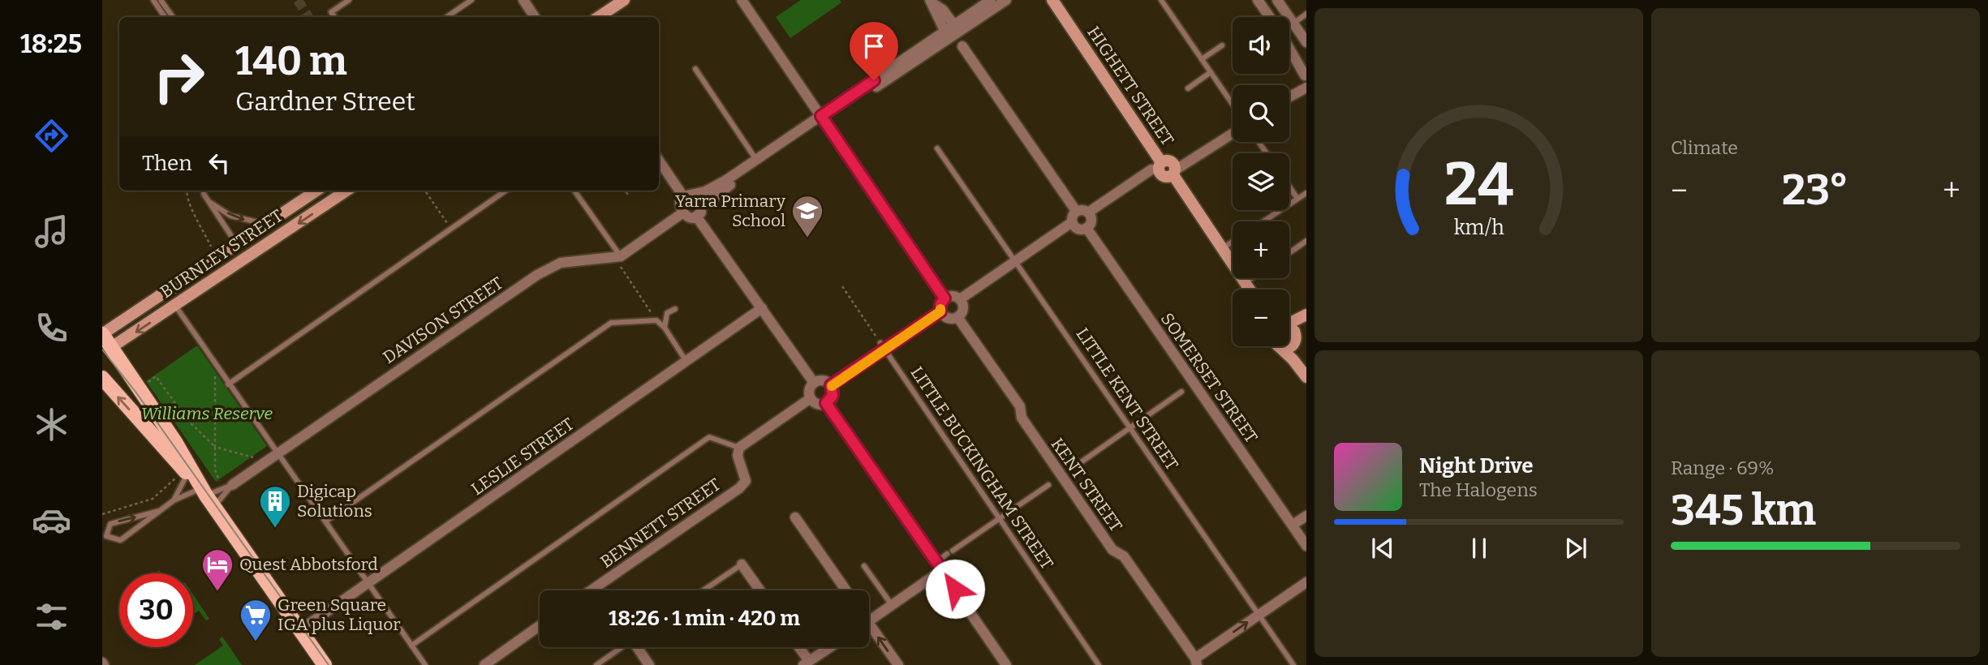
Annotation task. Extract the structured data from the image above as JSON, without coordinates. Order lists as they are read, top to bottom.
{
  "streets": {
    "main road": ["HIGHETT STREET", "BURNLEY STREET"],
    "street": [
      "DAVISON STREET",
      "SOMERSET STREET",
      "LESLIE STREET",
      "KENT STREET",
      "BENNETT STREET"
    ],
    "lane": ["LITTLE KENT STREET", "LITTLE BUCKINGHAM STREET"]
  },
  "parks": ["Williams Reserve"],
  "places": {
    "school or university": ["Yarra Primary School"],
    "building": ["Digicap Solutions"],
    "hotel": ["Quest Abbotsford"],
    "supermarket": ["Green Square IGA plus Liquor"]
  },
  "page": {
    "tabs": "18:25",
    "tile": [
      "Climate",
      ["Range · 69%", "345 km"]
    ],
    "map_buttons": ["+", "−"],
    "turn": ["140 m", "Gardner Street"],
    "then": "Then",
    "heat": ["−", "23°", "+"],
    "song": ["Night Drive", "The Halogens"],
    "limit": "30",
    "trip": "18:26 · 1 min · 420 m",
    "gauge": ["24", "km/h"]
  }
}
